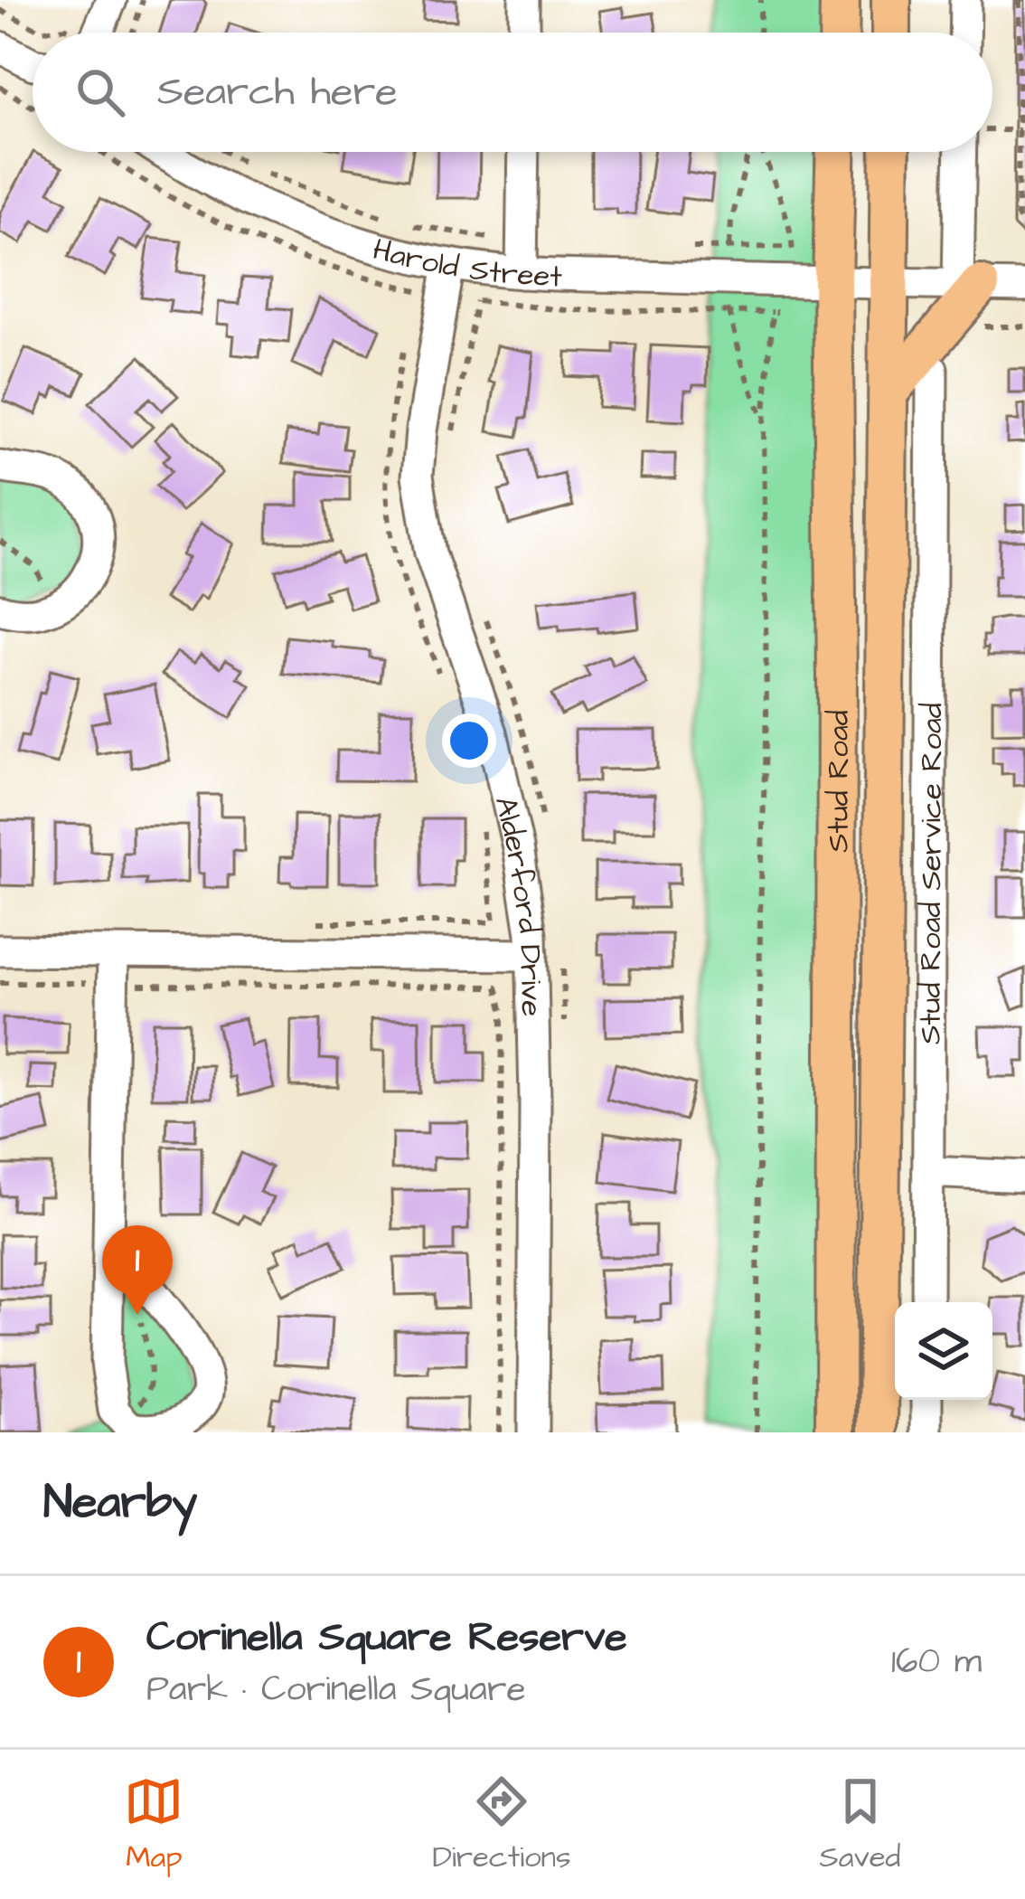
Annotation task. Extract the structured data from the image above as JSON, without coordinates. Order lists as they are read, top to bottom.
{
  "streets": {
    "main road": ["Stud Road"],
    "street": ["Harold Street", "Stud Road Service Road", "Alderford Drive"]
  },
  "crossings": [
    ["Harold Street", "Stud Road"],
    ["Harold Street", "Alderford Drive"]
  ],
  "page": {
    "search": "Search here",
    "pins": "1",
    "heading": "Nearby",
    "list": [
      {
        "mark": "1",
        "name": "Corinella Square Reserve",
        "note": "Park · Corinella Square",
        "value": "160 m"
      }
    ],
    "nav": ["Map", "Directions", "Saved"]
  }
}
